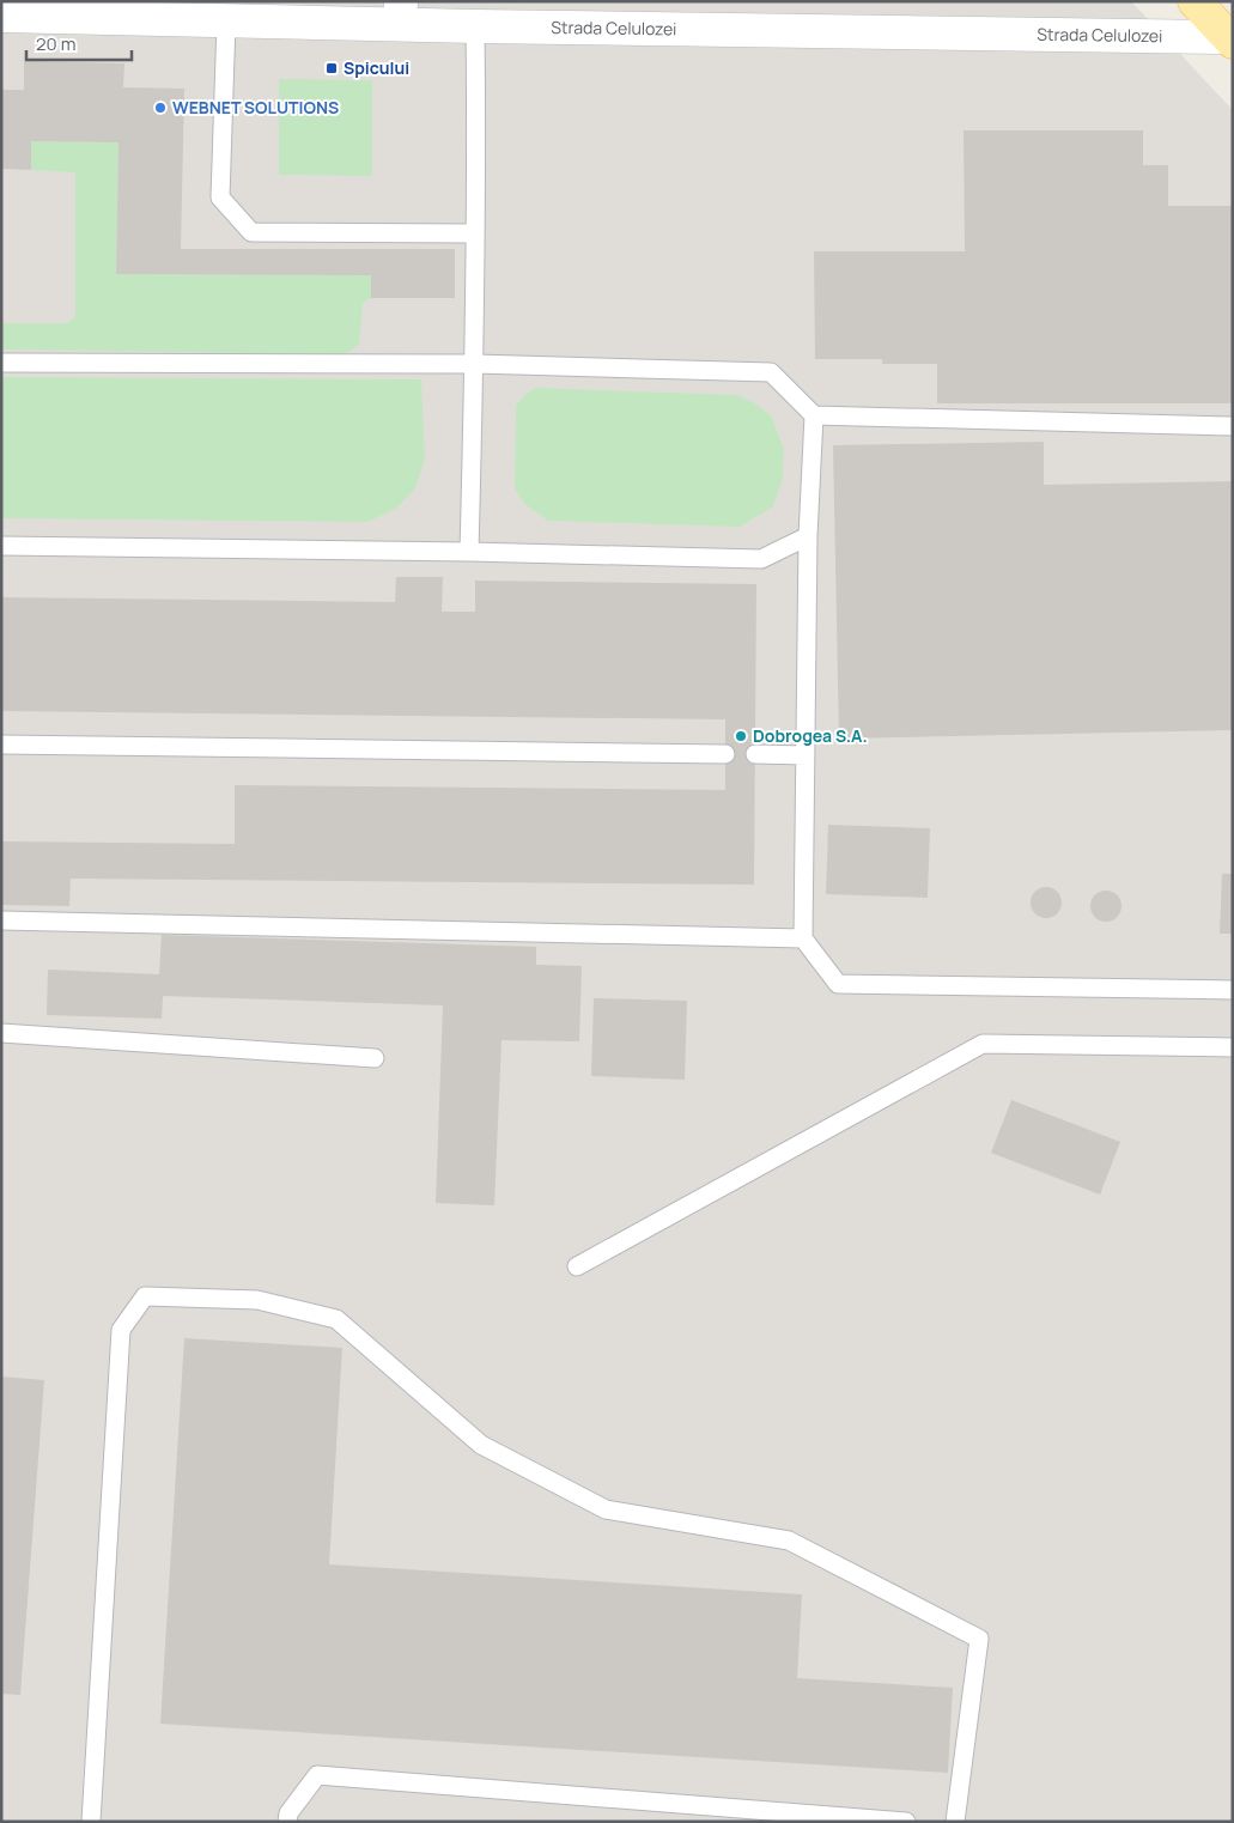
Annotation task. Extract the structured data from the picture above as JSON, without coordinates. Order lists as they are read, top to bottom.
{
  "streets": {
    "street": ["Strada Celulozei"]
  },
  "places": {
    "transit": ["Spicului"],
    "other": ["WEBNET SOLUTIONS", "Dobrogea S.A."]
  },
  "scale_bar": "20 m"
}
